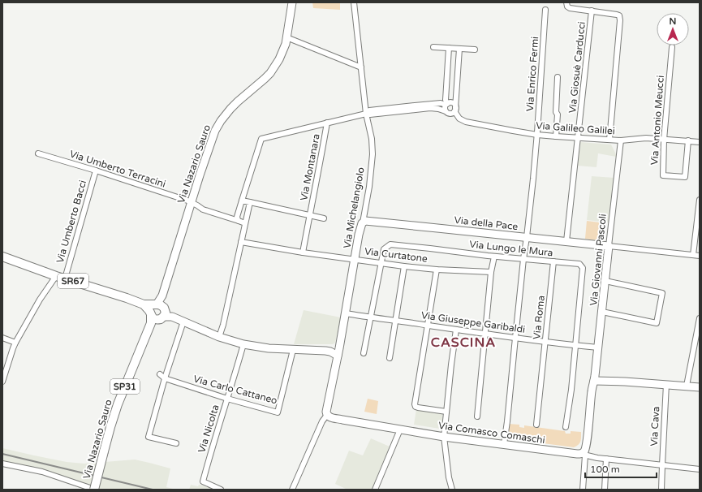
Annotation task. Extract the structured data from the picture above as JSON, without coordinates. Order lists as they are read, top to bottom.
{
  "streets": {
    "main road": [
      "Via Nazario Sauro",
      "Via Michelangiolo",
      "Via della Pace",
      "Via Giovanni Pascoli",
      "SR67",
      "SP31",
      "Via Comasco Comaschi"
    ],
    "street": [
      "Via Giosuè Carducci",
      "Via Enrico Fermi",
      "Via Antonio Meucci",
      "Via Galileo Galilei",
      "Via Montanara",
      "Via Umberto Terracini",
      "Via Umberto Bacci",
      "Via Lungo le Mura",
      "Via Curtatone",
      "Via Roma",
      "Via Giuseppe Garibaldi",
      "Via Carlo Cattaneo",
      "Via Cava",
      "Via Nicolta"
    ]
  },
  "crossings": [
    ["Via Giosuè Carducci", "Via Galileo Galilei"],
    ["Via Giosuè Carducci", "Via della Pace"],
    ["Via Enrico Fermi", "Via Galileo Galilei"],
    ["Via Enrico Fermi", "Via della Pace"],
    ["Via Enrico Fermi", "Via Lungo le Mura"],
    ["Via Enrico Fermi", "Via Giuseppe Garibaldi"],
    ["Via Enrico Fermi", "Via Comasco Comaschi"],
    ["Via Antonio Meucci", "Via Galileo Galilei"],
    ["Via Galileo Galilei", "Via Michelangiolo"],
    ["Via Galileo Galilei", "Via Giovanni Pascoli"],
    ["Via Nazario Sauro", "Via Umberto Terracini"],
    ["Via Nazario Sauro", "SR67"],
    ["Via Montanara", "Via Curtatone"],
    ["Via Umberto Terracini", "Via Umberto Bacci"],
    ["Via Michelangiolo", "Via della Pace"],
    ["Via Michelangiolo", "Via Curtatone"],
    ["Via Michelangiolo", "Via Giuseppe Garibaldi"],
    ["Via Michelangiolo", "Via Comasco Comaschi"],
    ["Via Umberto Bacci", "SR67"],
    ["Via della Pace", "Via Giovanni Pascoli"],
    ["Via Lungo le Mura", "Via Curtatone"],
    ["Via Lungo le Mura", "Via Roma"],
    ["Via Lungo le Mura", "Via Giuseppe Garibaldi"],
    ["Via Giovanni Pascoli", "Via Giuseppe Garibaldi"],
    ["Via Roma", "Via Giuseppe Garibaldi"],
    ["Via Carlo Cattaneo", "Via Nicolta"]
  ],
  "districts": ["CASCINA"],
  "scale_bar": "100 m",
  "north": "top"
}
